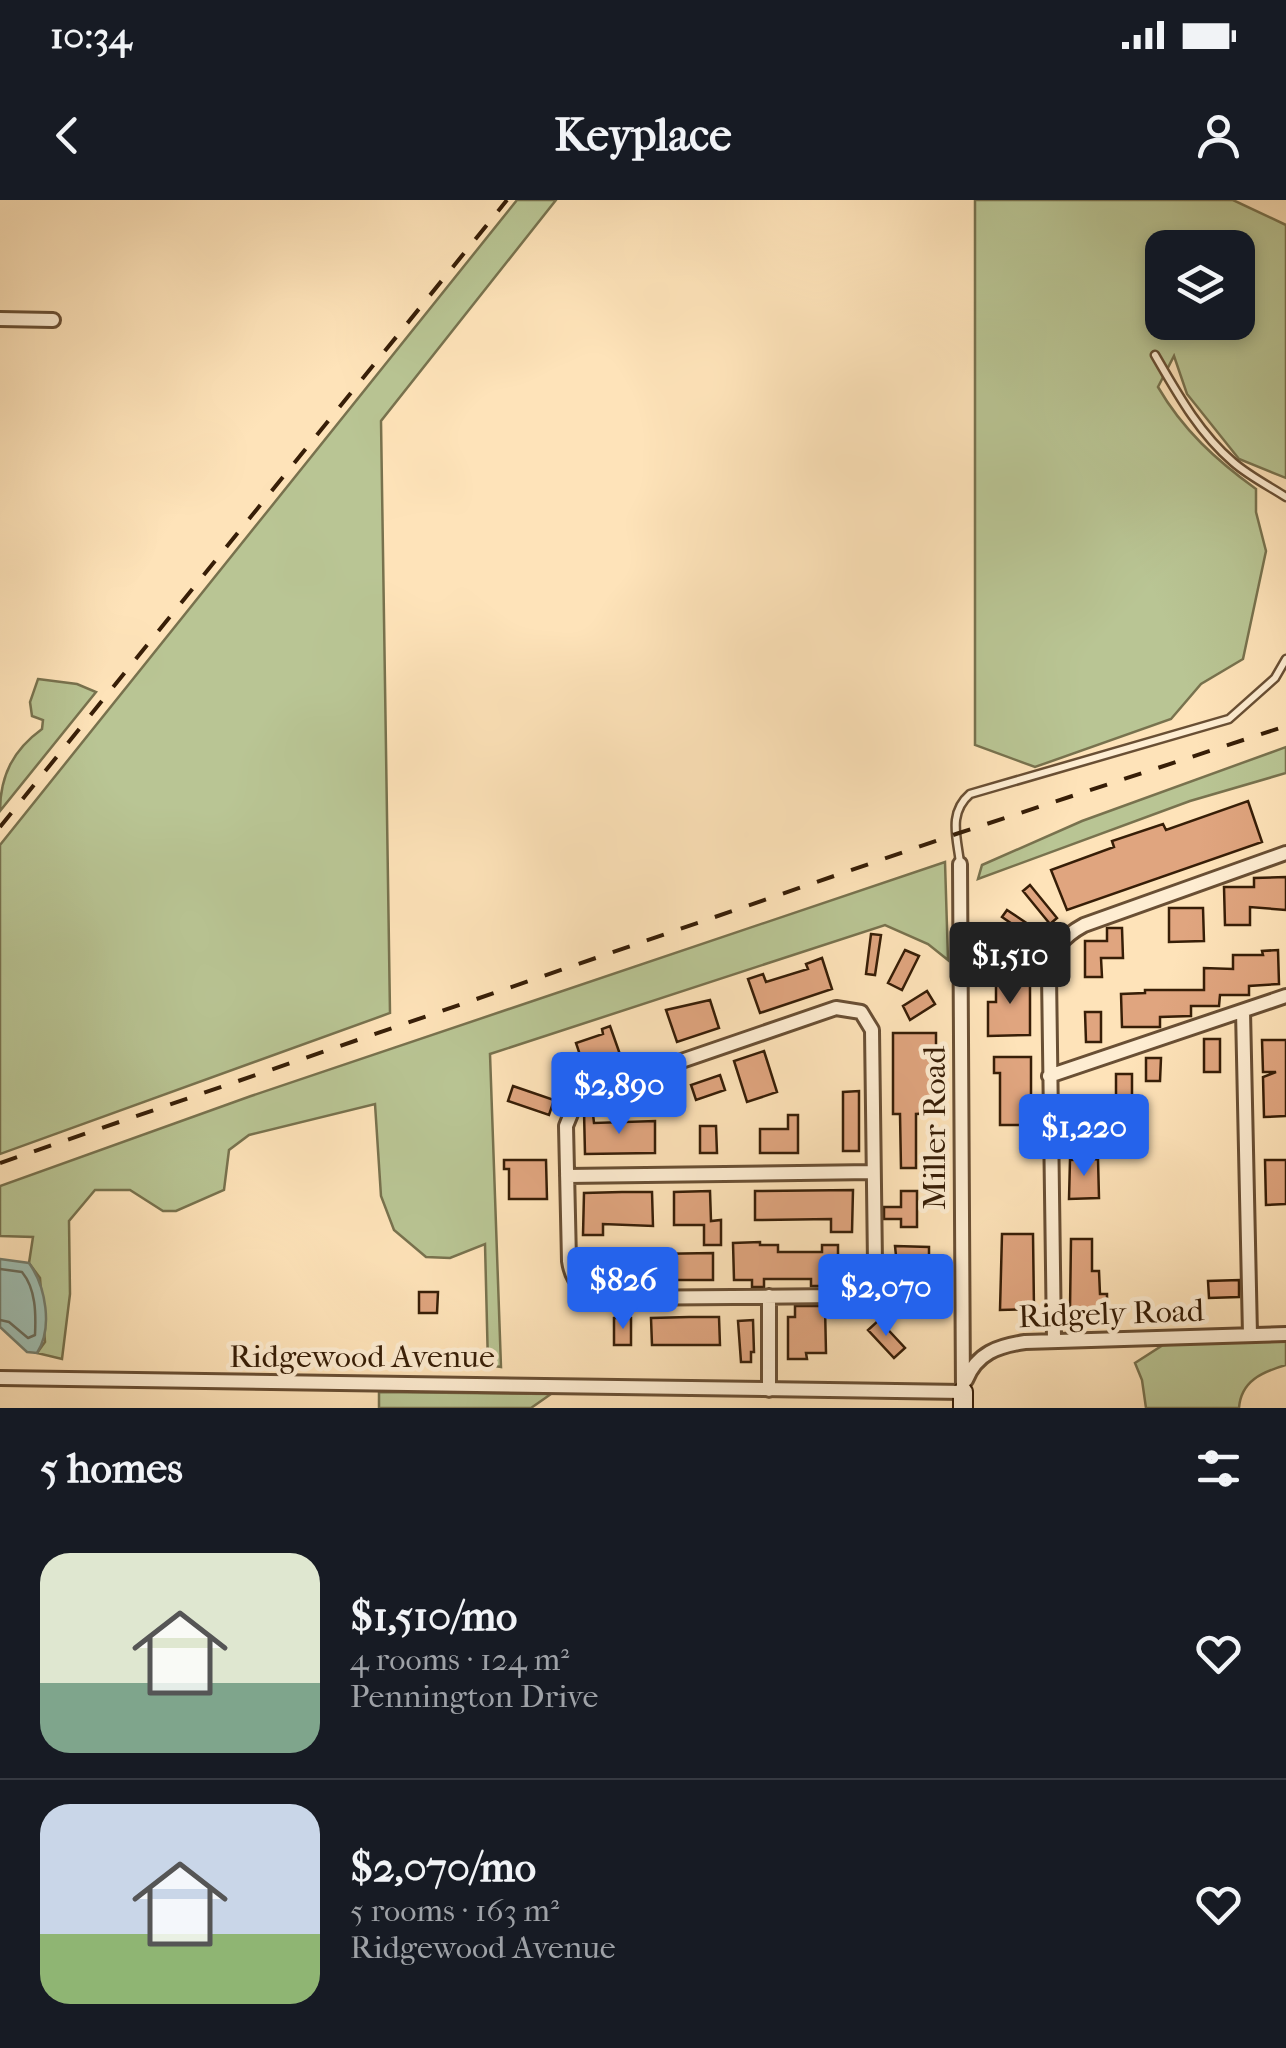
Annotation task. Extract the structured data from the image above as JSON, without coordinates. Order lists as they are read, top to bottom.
{
  "streets": {
    "street": ["Miller Road", "Ridgely Road", "Ridgewood Avenue"]
  },
  "crossings": [
    ["Miller Road", "Ridgely Road"],
    ["Miller Road", "Ridgewood Avenue"],
    ["Ridgely Road", "Ridgewood Avenue"]
  ],
  "page": {
    "status": "10:34",
    "header": "Keyplace",
    "price": [
      "$1,510",
      "$2,890",
      "$1,220",
      "$826",
      "$2,070"
    ],
    "heading": "5 homes",
    "list": [
      {
        "name": "$1,510/mo",
        "note": "4 rooms · 124 m² · Pennington Drive"
      },
      {
        "name": "$2,070/mo",
        "note": "5 rooms · 163 m² · Ridgewood Avenue"
      }
    ]
  }
}
